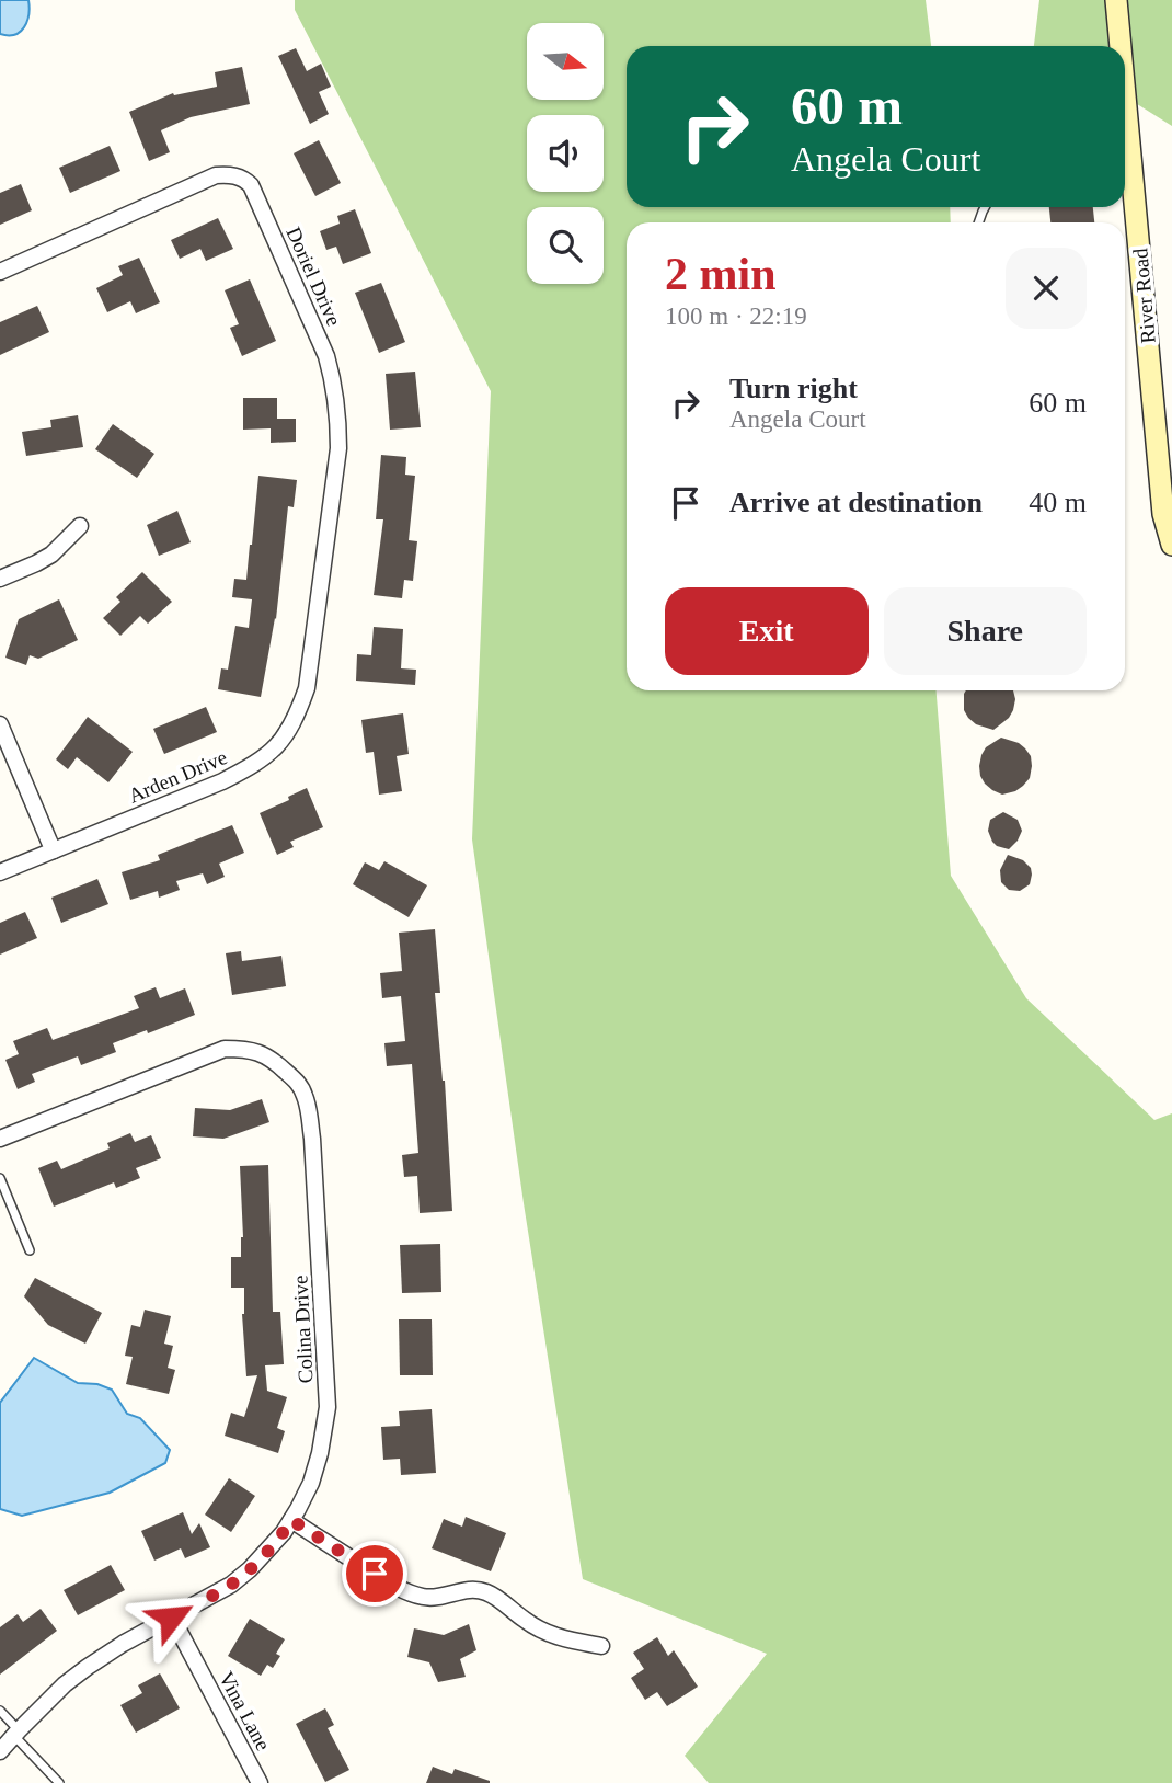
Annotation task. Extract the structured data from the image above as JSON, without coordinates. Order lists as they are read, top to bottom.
{
  "streets": {
    "main road": ["River Road"],
    "street": [
      "Doriel Drive",
      "Arden Drive",
      "Colina Drive",
      "Vina Lane"
    ]
  },
  "crossings": [
    ["Doriel Drive", "Arden Drive"],
    ["Colina Drive", "Vina Lane"]
  ],
  "north": "right",
  "page": {
    "turn": ["60 m", "Angela Court"],
    "heading": ["2 min", "100 m · 22:19"],
    "list": [
      {
        "name": "Turn right",
        "note": "Angela Court",
        "value": "60 m"
      },
      {
        "name": "Arrive at destination",
        "value": "40 m"
      }
    ],
    "buttons": ["Exit", "Share"]
  }
}
